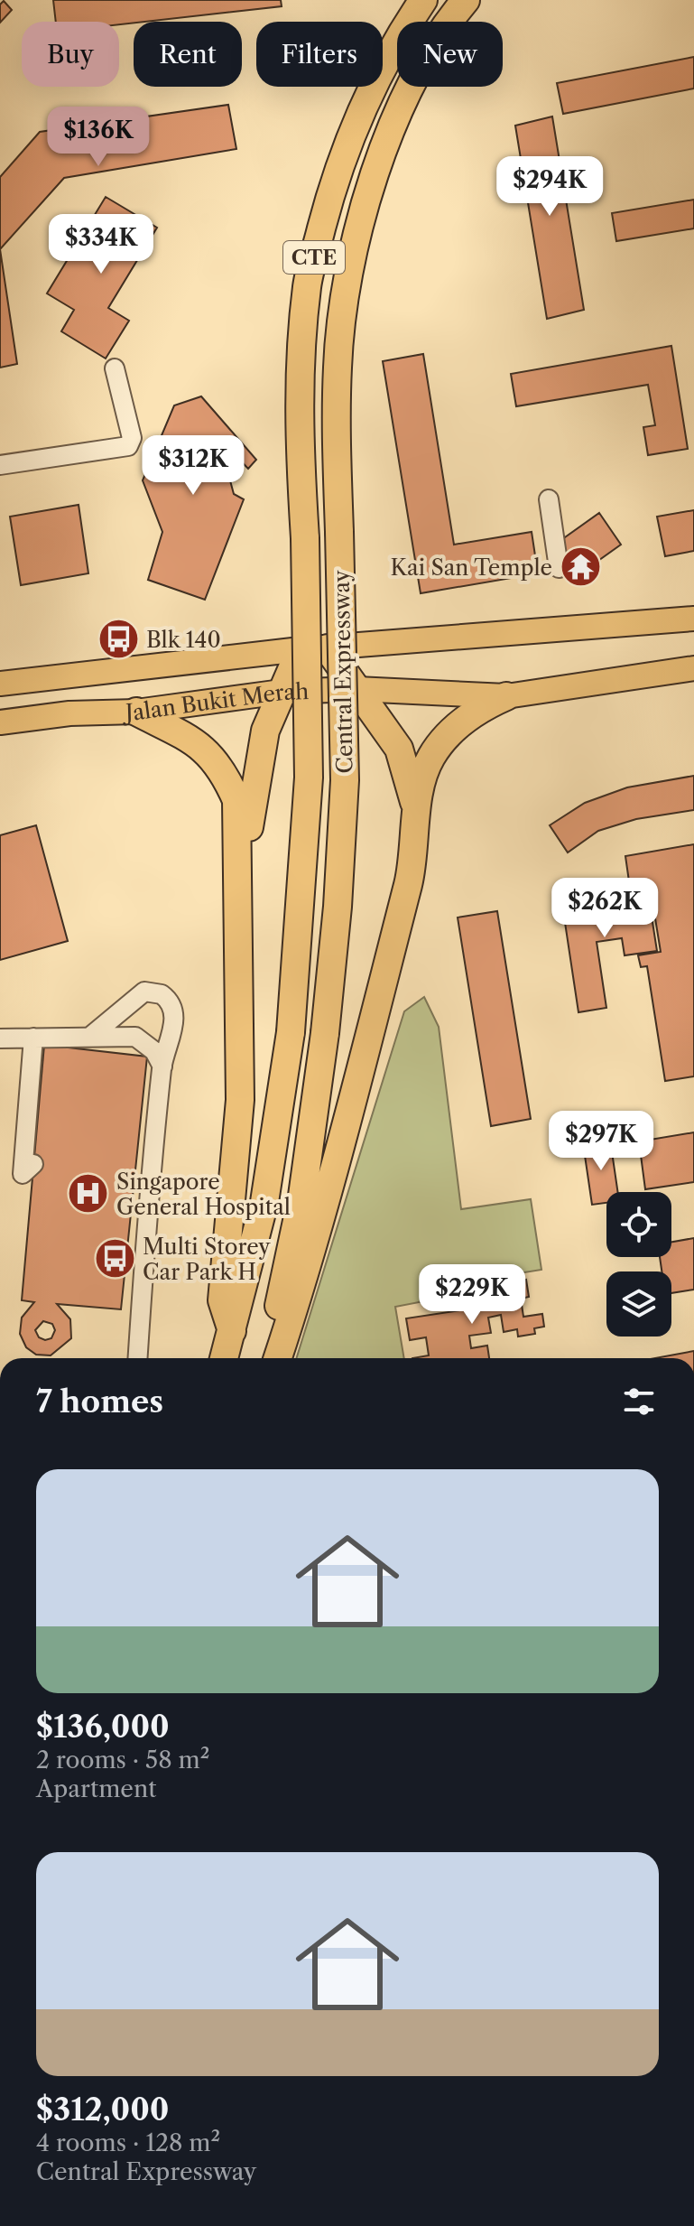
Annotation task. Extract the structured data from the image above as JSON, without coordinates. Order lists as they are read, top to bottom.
{
  "streets": {
    "highway": ["CTE", "Central Expressway"],
    "main road": ["Jalan Bukit Merah"]
  },
  "places": {
    "temple": ["Kai San Temple"],
    "bus stop": ["Blk 140", "Multi Storey Car Park H"],
    "hospital": ["Singapore General Hospital"]
  },
  "page": {
    "chip": [
      "Buy",
      "Rent",
      "Filters",
      "New"
    ],
    "price": [
      "$136K",
      "$294K",
      "$334K",
      "$312K",
      "$262K",
      "$297K",
      "$229K"
    ],
    "heading": "7 homes",
    "list": [
      {
        "name": "$136,000",
        "note": "2 rooms · 58 m² · Apartment"
      },
      {
        "name": "$312,000",
        "note": "4 rooms · 128 m² · Central Expressway"
      }
    ]
  }
}
